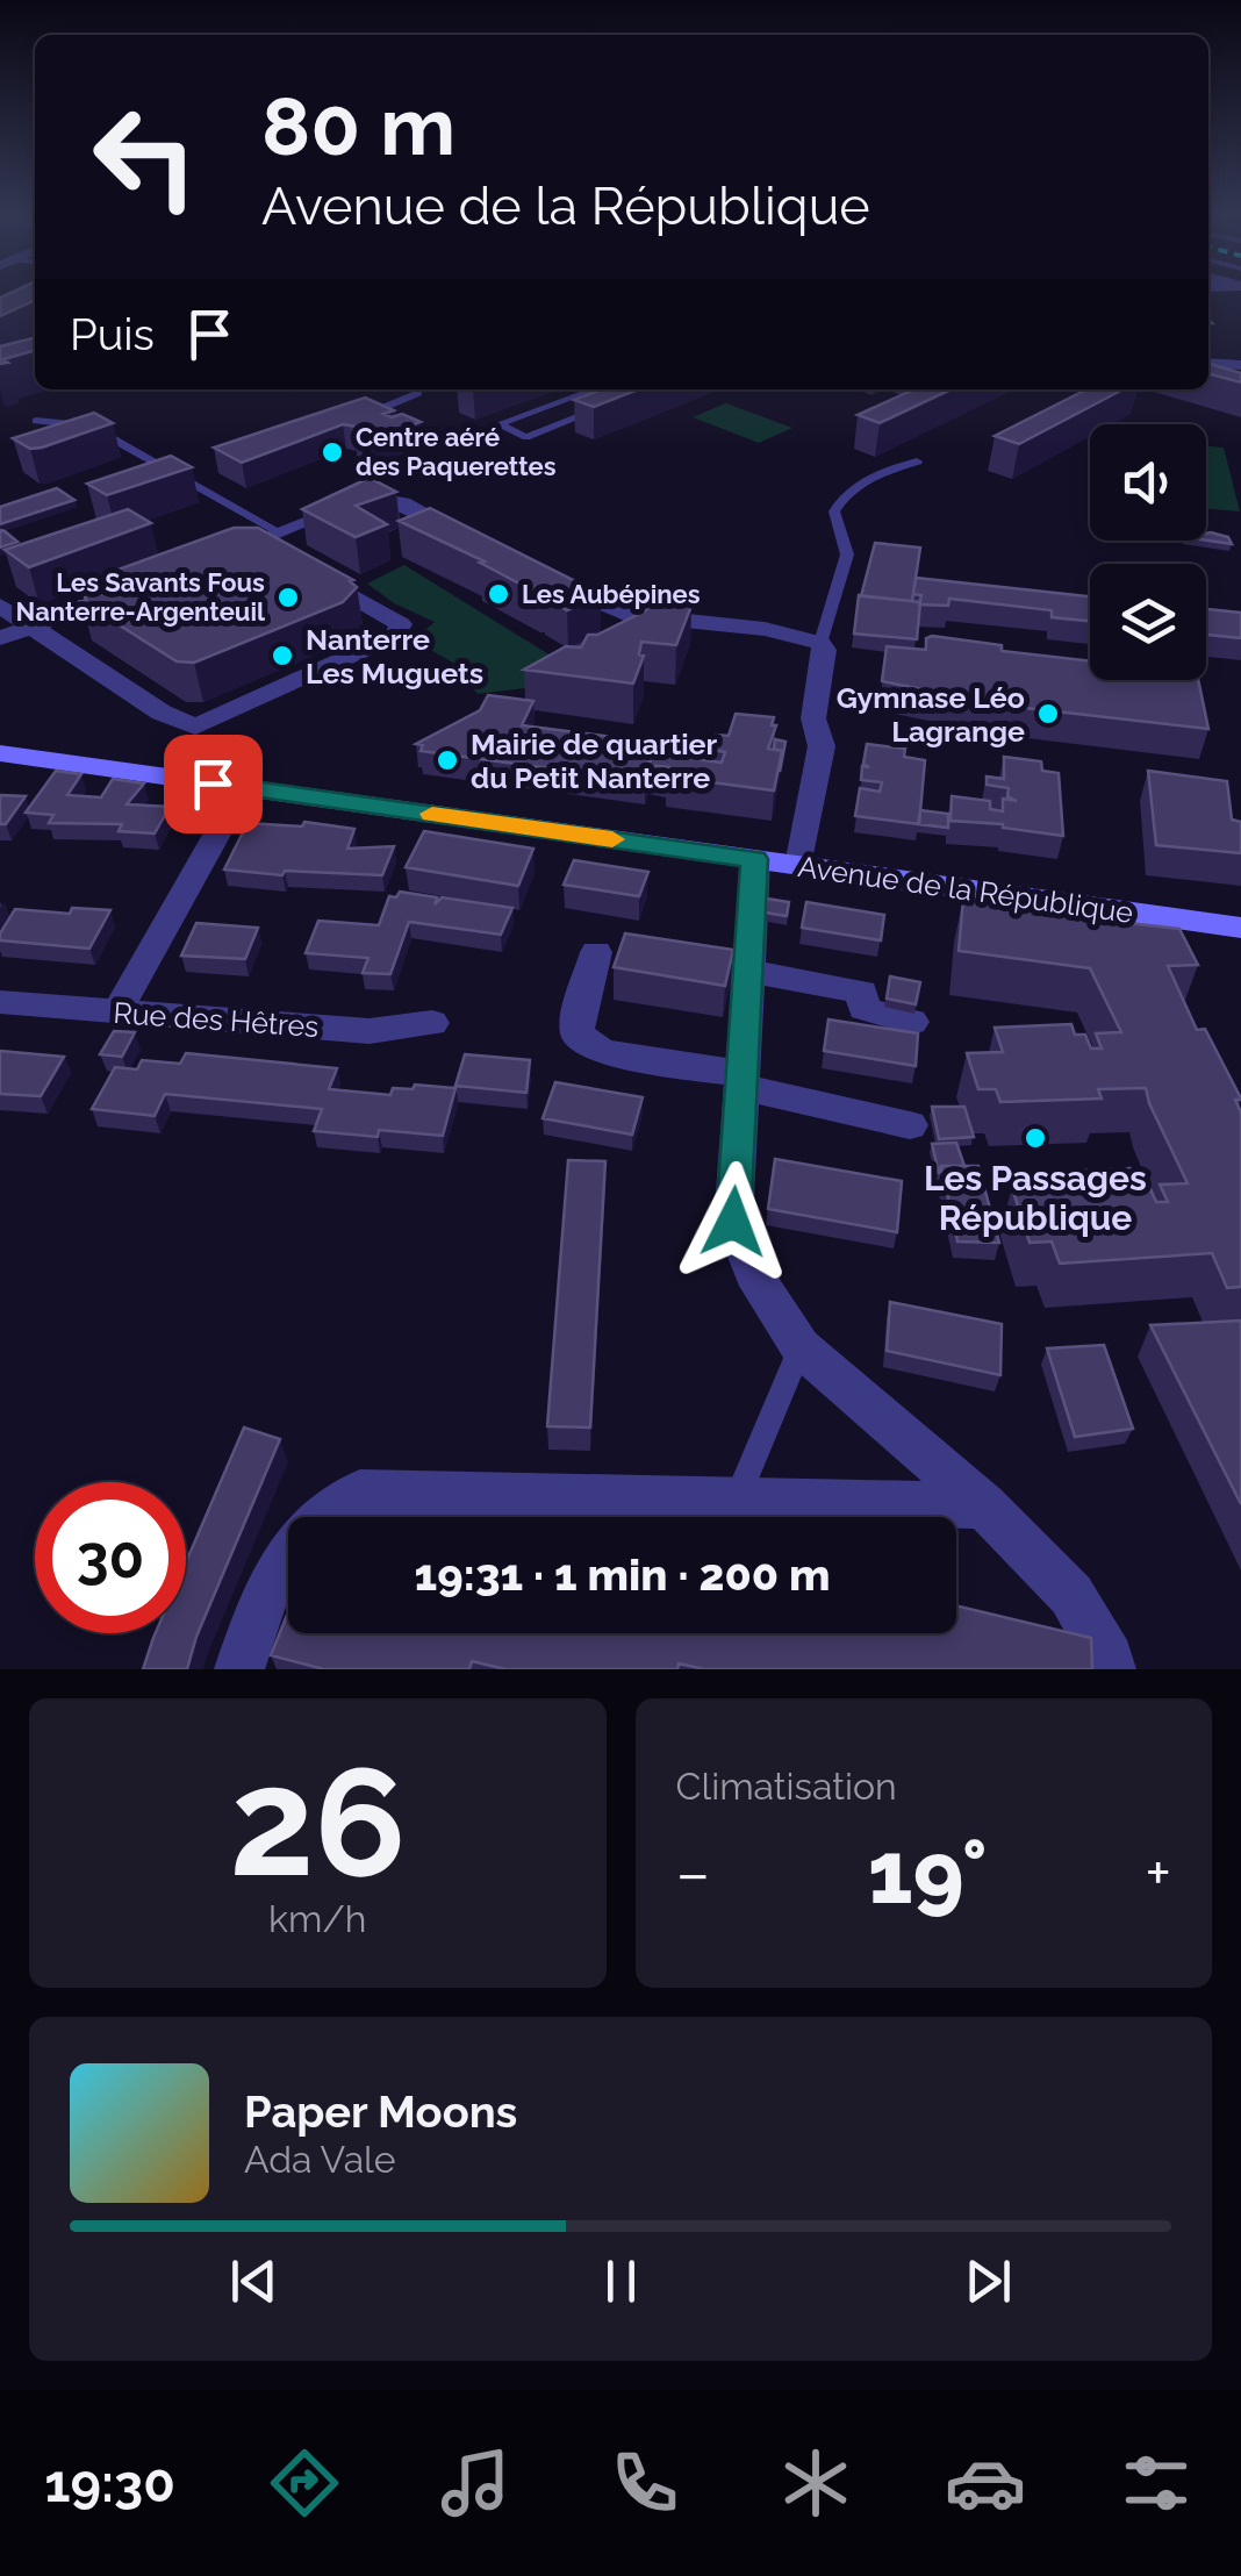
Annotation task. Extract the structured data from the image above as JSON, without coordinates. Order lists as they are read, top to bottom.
{
  "streets": {
    "main road": ["Avenue de la République"],
    "street": ["Rue des Hêtres"]
  },
  "places": [
    "Centre aéré des Paquerettes",
    "Les Aubépines",
    "Les Savants Fous Nanterre-Argenteuil",
    "Nanterre Les Muguets",
    "Gymnase Léo Lagrange",
    "Mairie de quartier du Petit Nanterre",
    "Les Passages République"
  ],
  "page": {
    "turn": ["80 m", "Avenue de la République"],
    "then": "Puis",
    "limit": "30",
    "trip": "19:31 · 1 min · 200 m",
    "tile": [
      ["26", "km/h"],
      "Climatisation"
    ],
    "heat": ["−", "19°", "+"],
    "song": ["Paper Moons", "Ada Vale"],
    "tabs": "19:30"
  }
}
